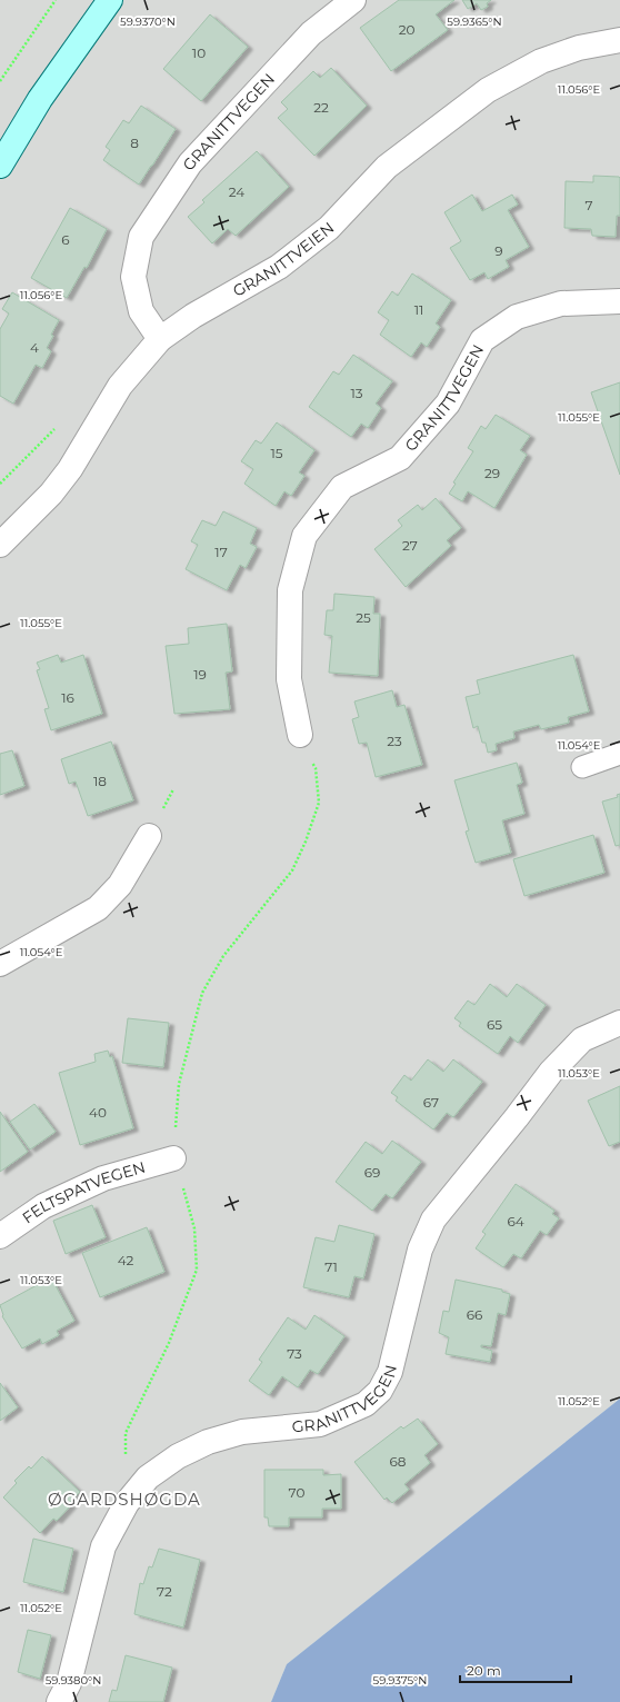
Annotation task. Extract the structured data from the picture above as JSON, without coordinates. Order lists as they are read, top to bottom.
{
  "streets": {
    "street": ["GRANITTVEGEN", "GRANITTVEIEN", "FELTSPATVEGEN"]
  },
  "crossings": [
    ["GRANITTVEGEN", "GRANITTVEIEN"]
  ],
  "districts": ["ØGARDSHØGDA"],
  "house_numbers": [
    "20",
    "10",
    "22",
    "8",
    "24",
    "7",
    "6",
    "9",
    "11",
    "4",
    "13",
    "15",
    "29",
    "27",
    "17",
    "25",
    "19",
    "16",
    "23",
    "18",
    "65",
    "67",
    "40",
    "69",
    "64",
    "42",
    "71",
    "66",
    "73",
    "68",
    "70",
    "72"
  ],
  "scale_bar": "20 m",
  "coordinates": [
    "59.9370°N",
    "59.9365°N",
    "11.056°E",
    "11.055°E",
    "11.054°E",
    "11.053°E",
    "11.052°E",
    "59.9380°N",
    "59.9375°N"
  ]
}
